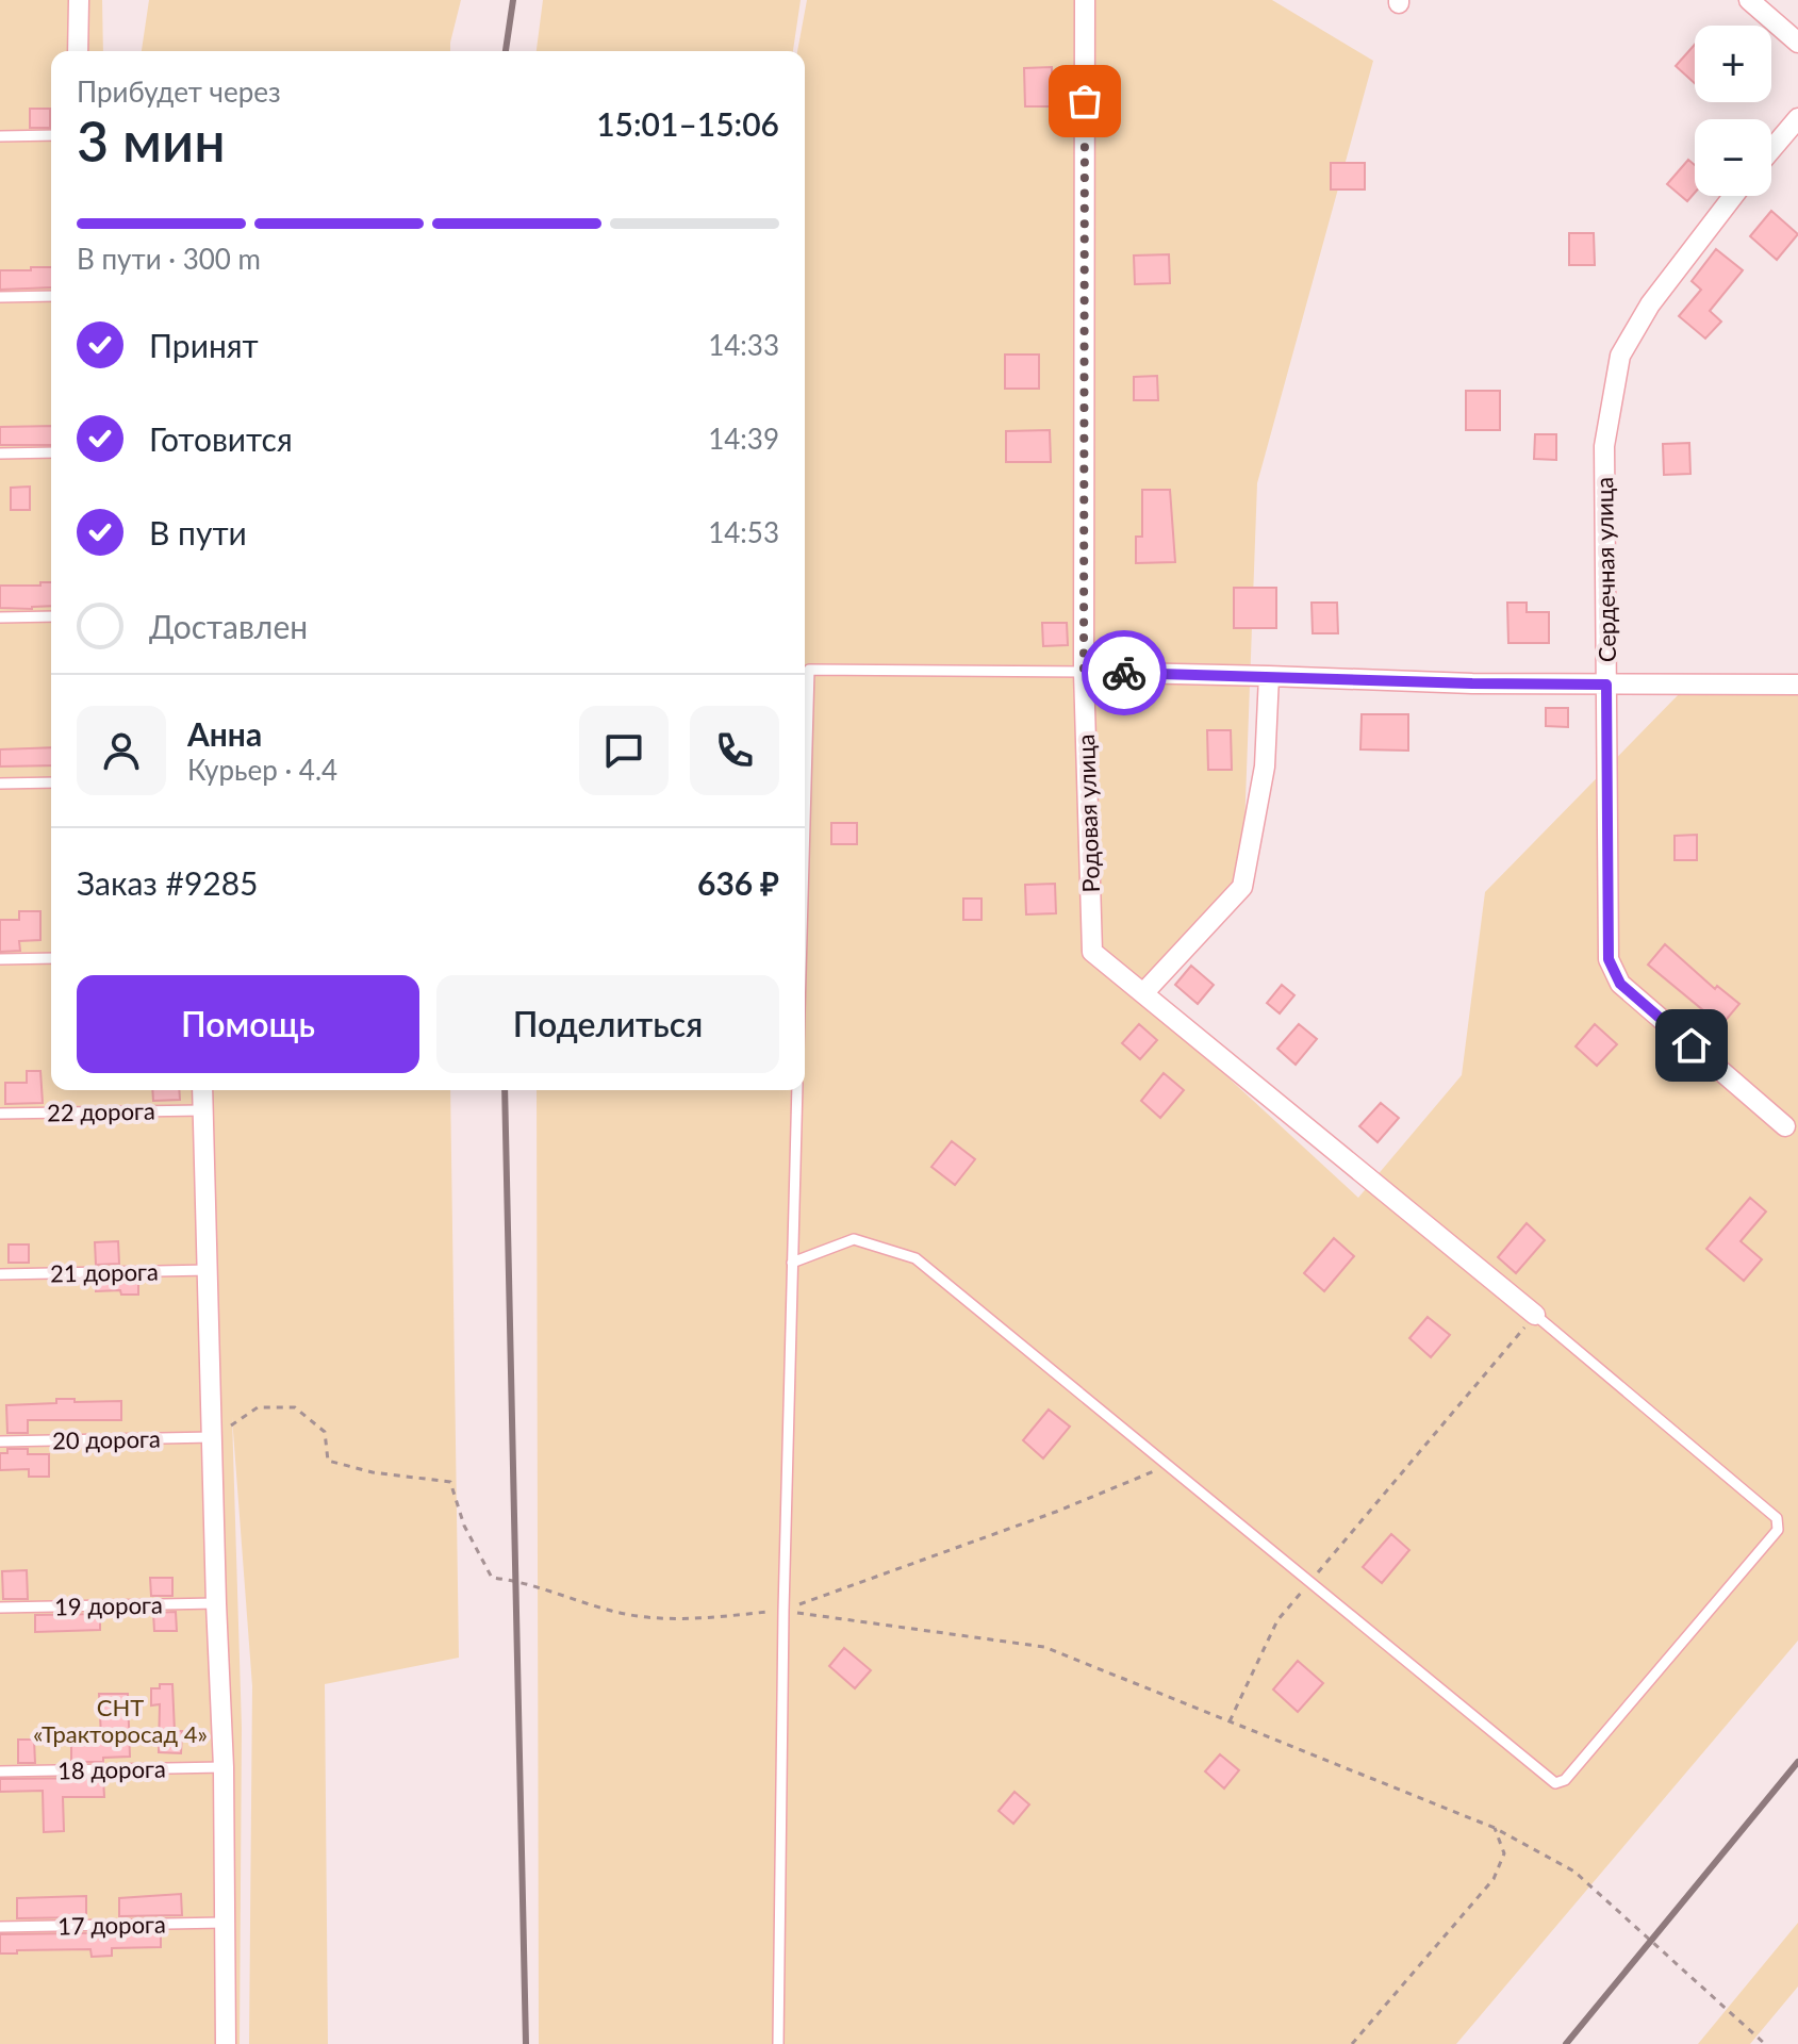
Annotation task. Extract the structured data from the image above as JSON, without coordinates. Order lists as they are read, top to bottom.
{
  "streets": {
    "street": ["Сердечная улица", "Родовая улица"],
    "lane": [
      "22 дорога",
      "21 дорога",
      "20 дорога",
      "19 дорога",
      "18 дорога",
      "17 дорога"
    ]
  },
  "parks": ["СНТ «Тракторосад 4»"],
  "page": {
    "map_buttons": ["+", "−"],
    "heading": ["3 мин", "Прибудет через", "15:01–15:06"],
    "panel": [
      "Анна",
      "Курьер · 4.4",
      "Заказ #9285",
      "636 ₽"
    ],
    "bar": "В пути · 300 m",
    "list": [
      ["Принят", "14:33"],
      ["Готовится", "14:39"],
      ["В пути", "14:53"],
      "Доставлен"
    ],
    "buttons": ["Помощь", "Поделиться"]
  }
}
